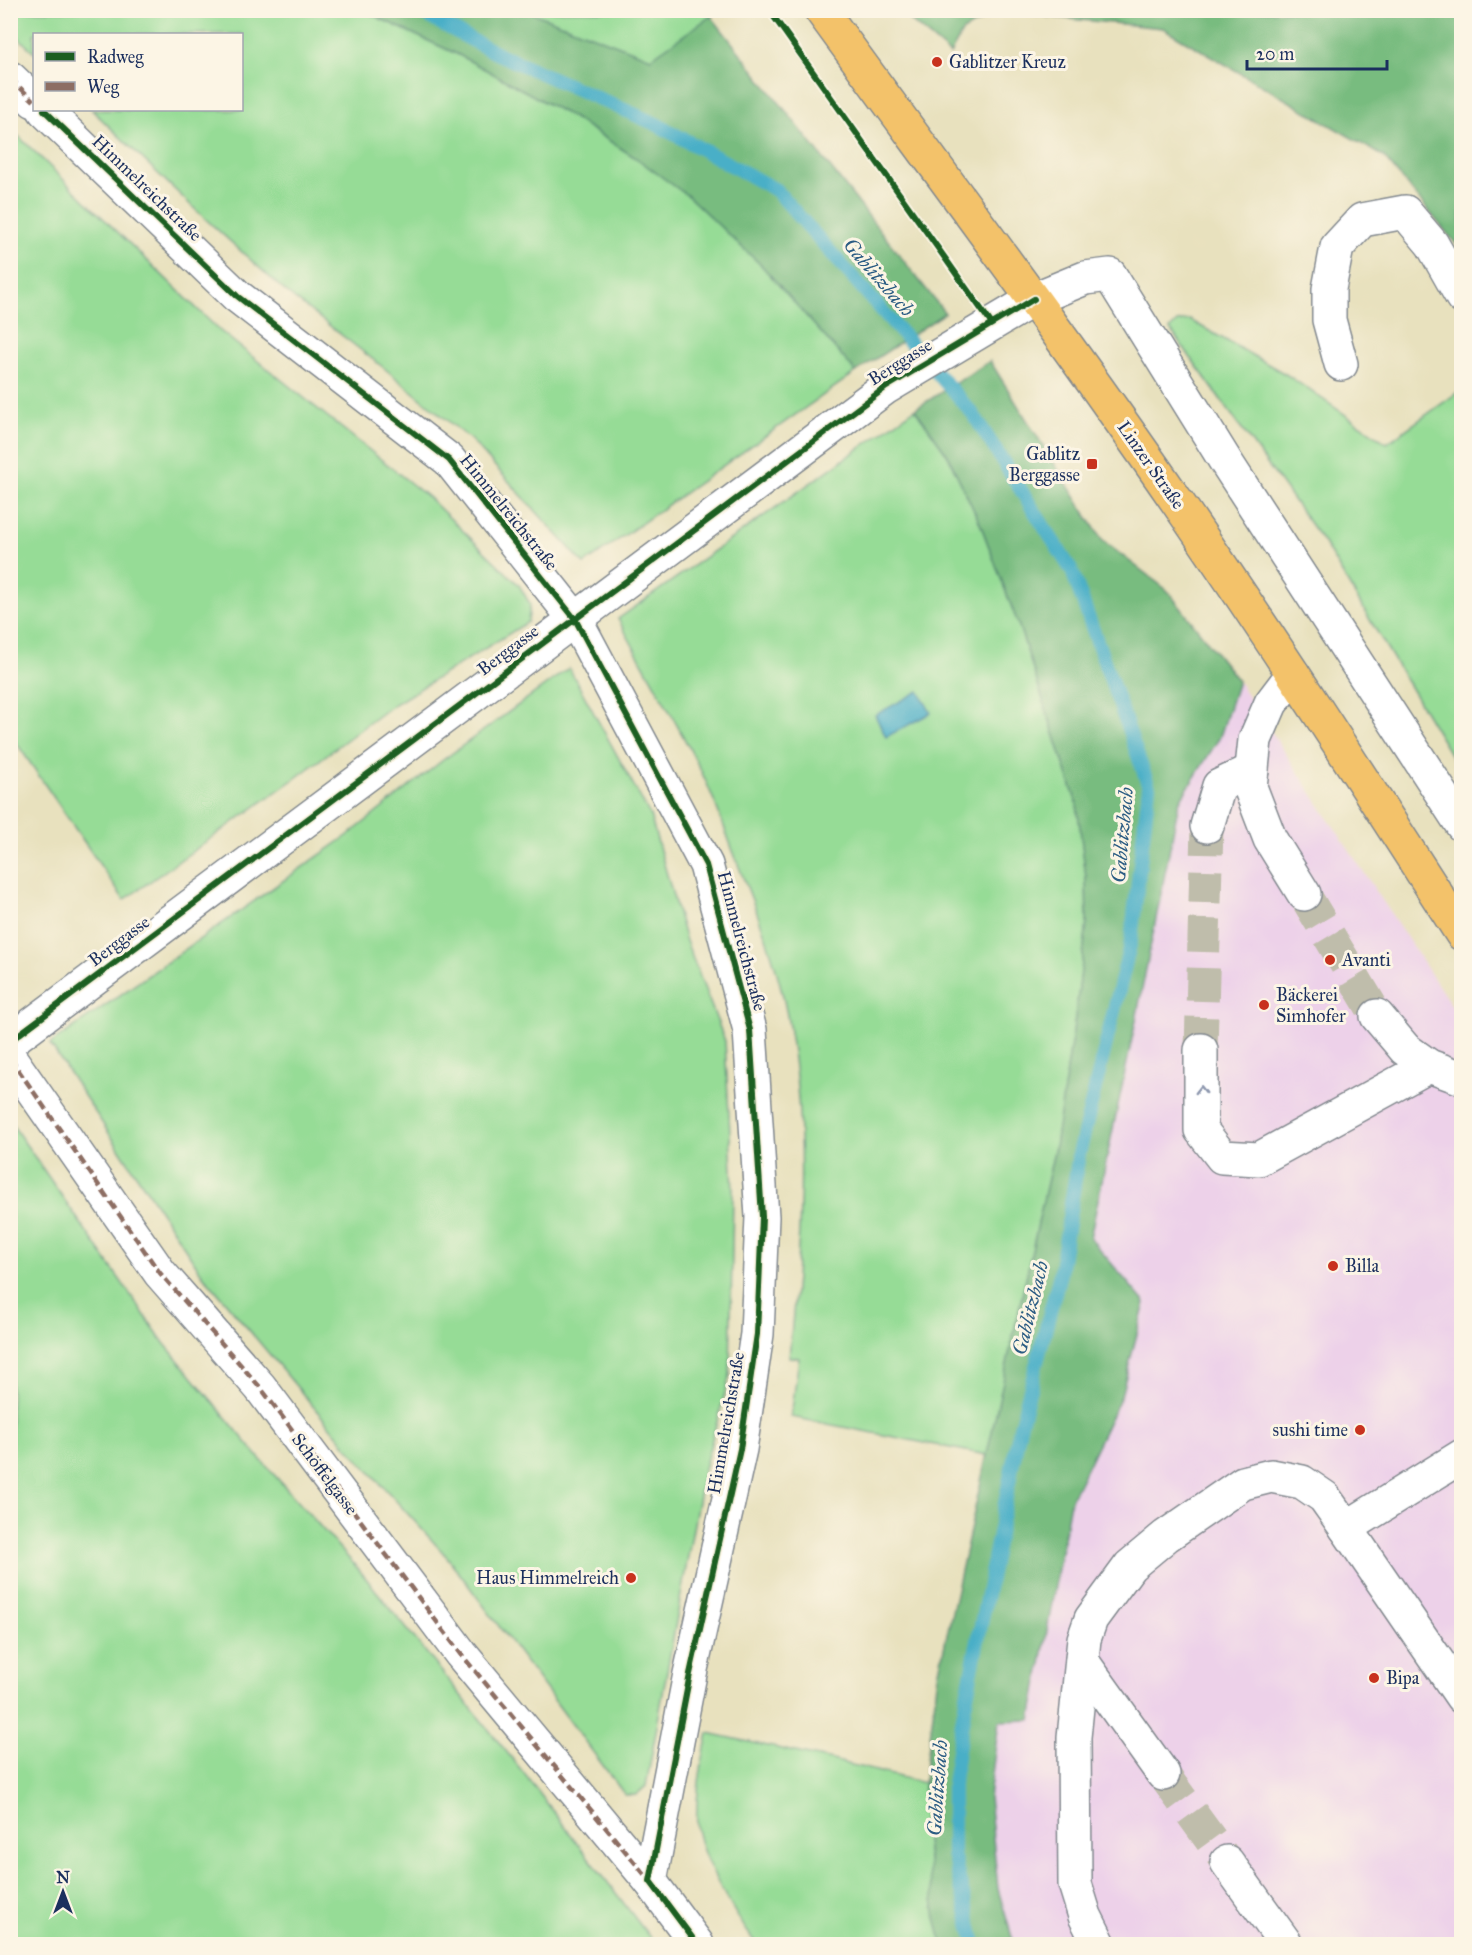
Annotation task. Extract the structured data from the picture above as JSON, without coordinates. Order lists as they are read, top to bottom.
{
  "streets": {
    "main road": ["Linzer Straße"],
    "street": ["Himmelreichstraße", "Berggasse", "Schöffelgasse"]
  },
  "crossings": [
    ["Himmelreichstraße", "Berggasse"],
    ["Himmelreichstraße", "Schöffelgasse"],
    ["Berggasse", "Linzer Straße"]
  ],
  "water": ["Gablitzbach"],
  "places": {
    "other": [
      "Gablitzer Kreuz",
      "Avanti",
      "Bäckerei Simhofer",
      "Billa",
      "sushi time",
      "Haus Himmelreich",
      "Bipa"
    ],
    "transit": ["Gablitz Berggasse"]
  },
  "legend": ["Radweg", "Weg"],
  "scale_bar": "20 m",
  "north": "top"
}
